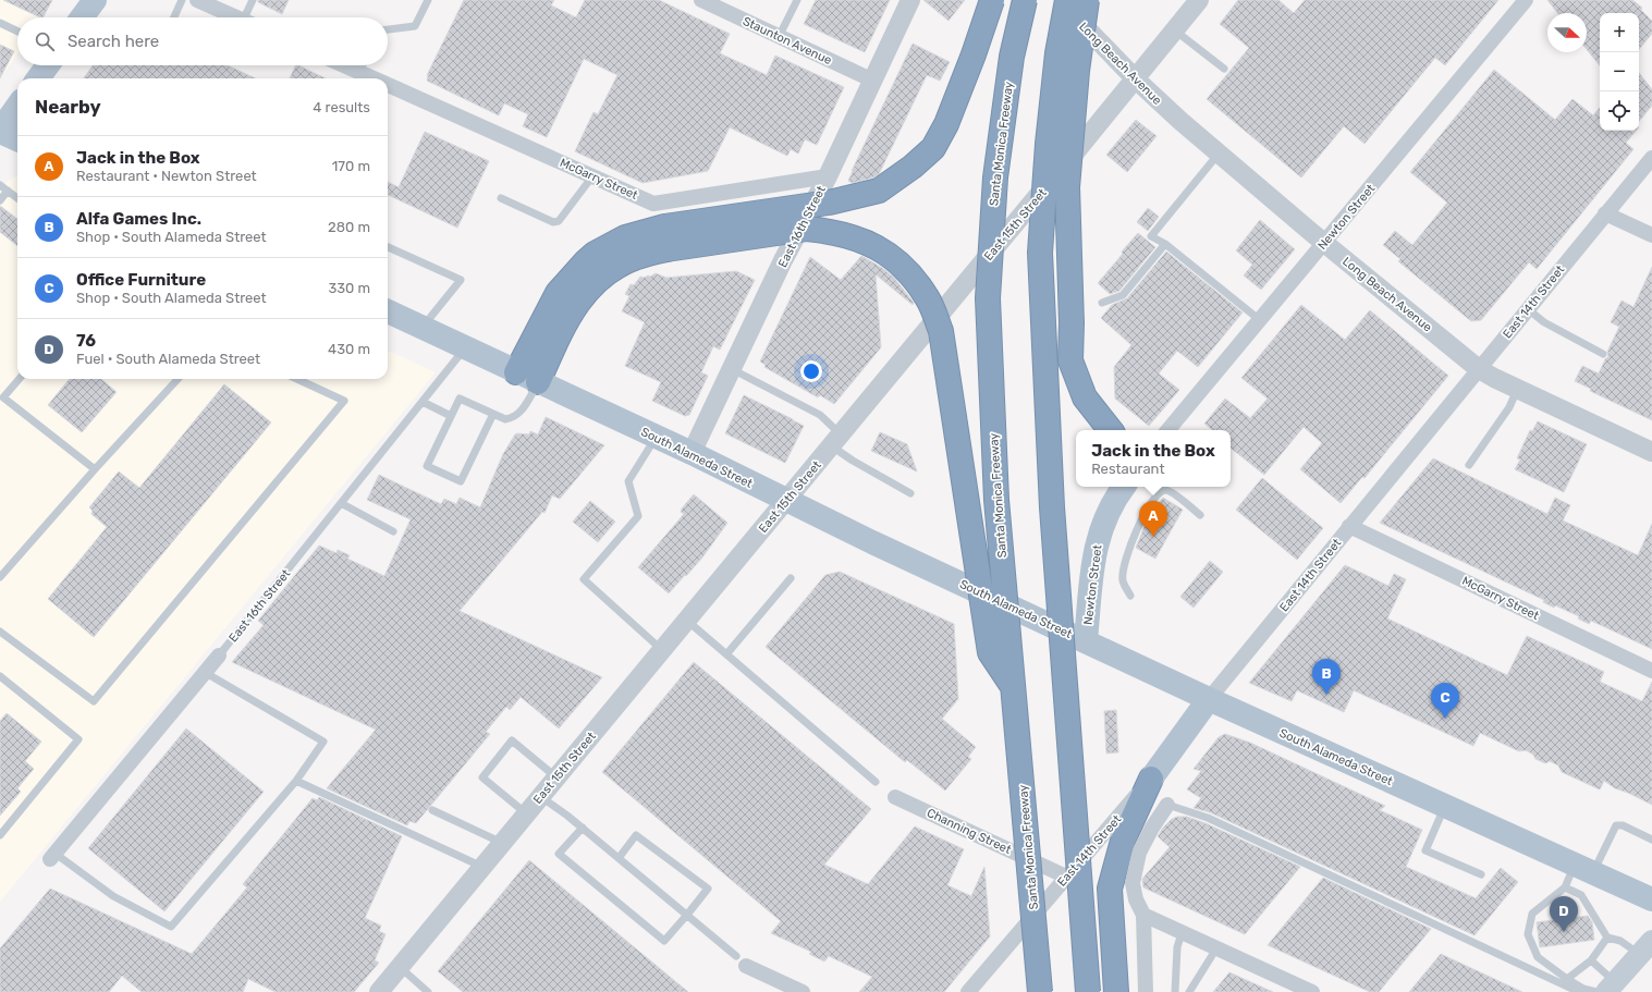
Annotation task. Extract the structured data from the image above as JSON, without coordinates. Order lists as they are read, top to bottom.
{
  "streets": {
    "highway": ["Santa Monica Freeway"],
    "main road": ["Newton Street", "East 14th Street", "South Alameda Street"],
    "street": [
      "Staunton Avenue",
      "Long Beach Avenue",
      "McGarry Street",
      "East 15th Street",
      "East 16th Street",
      "Channing Street"
    ]
  },
  "crossings": [
    ["Staunton Avenue", "East 16th Street"],
    ["Long Beach Avenue", "Newton Street"],
    ["Long Beach Avenue", "East 15th Street"],
    ["Long Beach Avenue", "East 14th Street"],
    ["McGarry Street", "East 16th Street"],
    ["McGarry Street", "East 14th Street"],
    ["Newton Street", "South Alameda Street"],
    ["East 15th Street", "South Alameda Street"],
    ["East 16th Street", "South Alameda Street"],
    ["East 14th Street", "South Alameda Street"],
    ["East 14th Street", "Channing Street"]
  ],
  "north": "right",
  "page": {
    "map_buttons": ["+", "−"],
    "search": "Search here",
    "heading": ["Nearby", "4 results"],
    "list": [
      {
        "mark": "A",
        "name": "Jack in the Box",
        "note": "Restaurant · Newton Street",
        "value": "170 m"
      },
      {
        "mark": "B",
        "name": "Alfa Games Inc.",
        "note": "Shop · South Alameda Street",
        "value": "280 m"
      },
      {
        "mark": "C",
        "name": "Office Furniture",
        "note": "Shop · South Alameda Street",
        "value": "330 m"
      },
      {
        "mark": "D",
        "name": "76",
        "note": "Fuel · South Alameda Street",
        "value": "430 m"
      }
    ],
    "popup": ["Jack in the Box", "Restaurant"],
    "pins": [
      "A",
      "B",
      "C",
      "D"
    ]
  }
}
